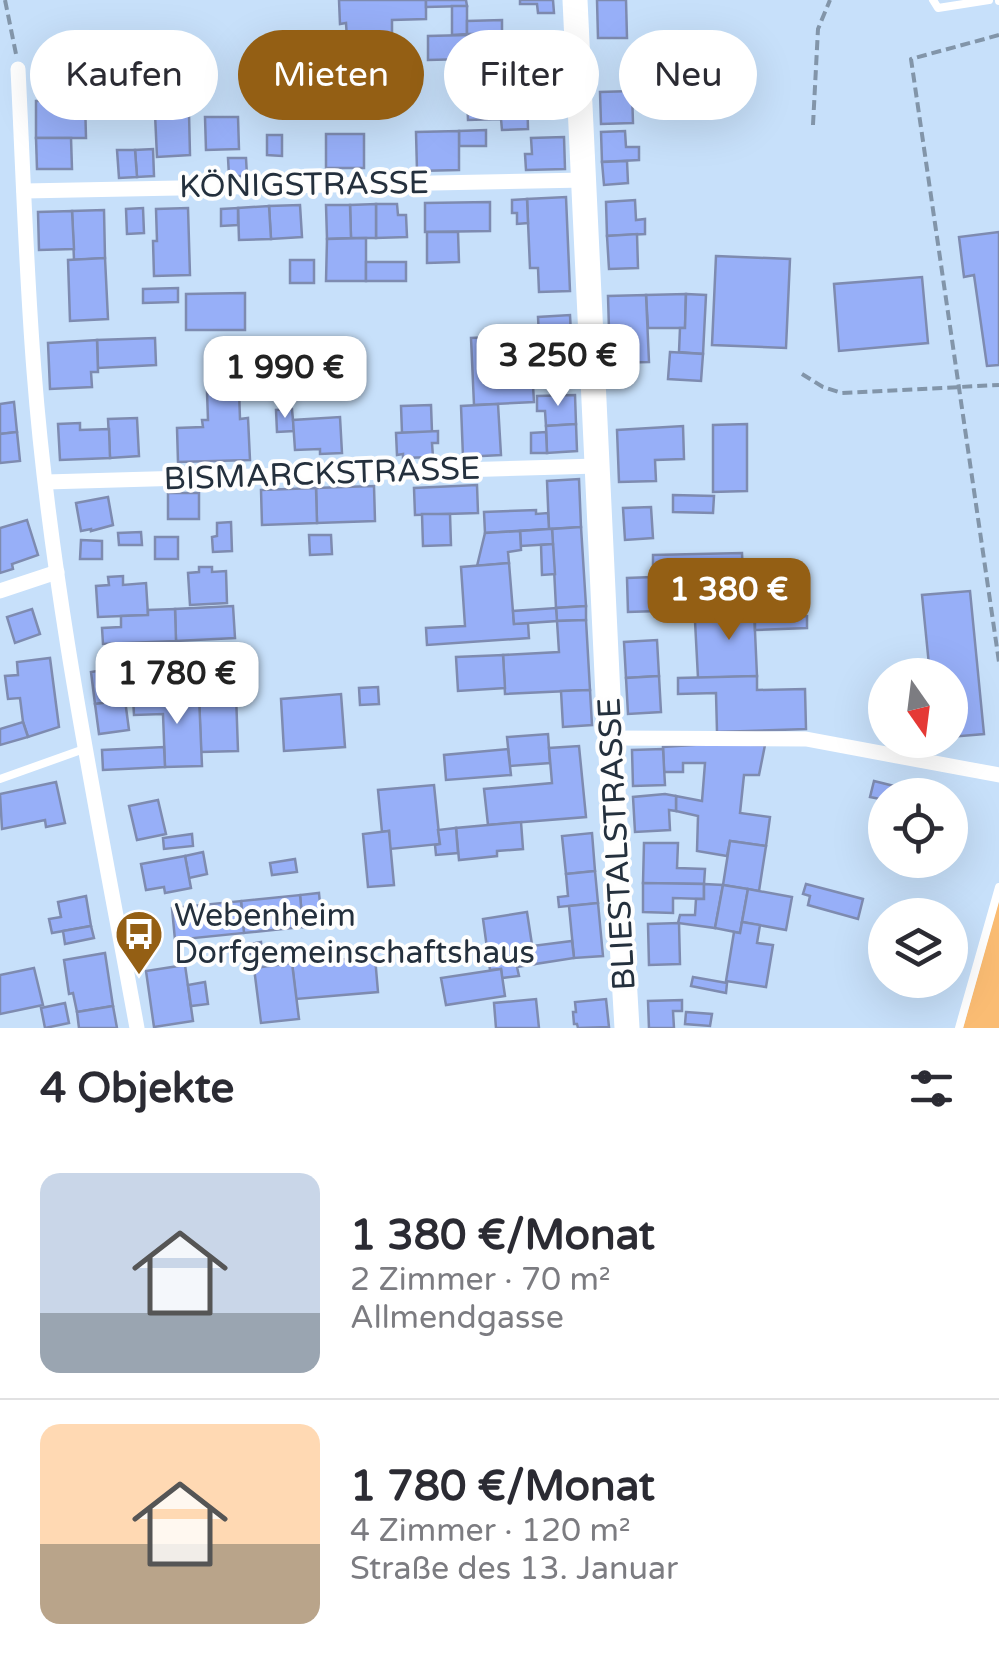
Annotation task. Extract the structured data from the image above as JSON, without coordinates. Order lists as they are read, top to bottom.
{
  "streets": {
    "main road": ["BLIESTALSTRASSE"],
    "street": ["KÖNIGSTRASSE", "BISMARCKSTRASSE"]
  },
  "crossings": [
    ["KÖNIGSTRASSE", "BLIESTALSTRASSE"],
    ["BISMARCKSTRASSE", "BLIESTALSTRASSE"]
  ],
  "places": {
    "bus stop": ["Webenheim Dorfgemeinschaftshaus"]
  },
  "north": "bottom",
  "page": {
    "chip": [
      "Kaufen",
      "Mieten",
      "Filter",
      "Neu"
    ],
    "price": [
      "3 250 €",
      "1 990 €",
      "1 380 €",
      "1 780 €"
    ],
    "heading": "4 Objekte",
    "list": [
      {
        "name": "1 380 €/Monat",
        "note": "2 Zimmer · 70 m² · Allmendgasse"
      },
      {
        "name": "1 780 €/Monat",
        "note": "4 Zimmer · 120 m² · Straße des 13. Januar"
      }
    ]
  }
}
